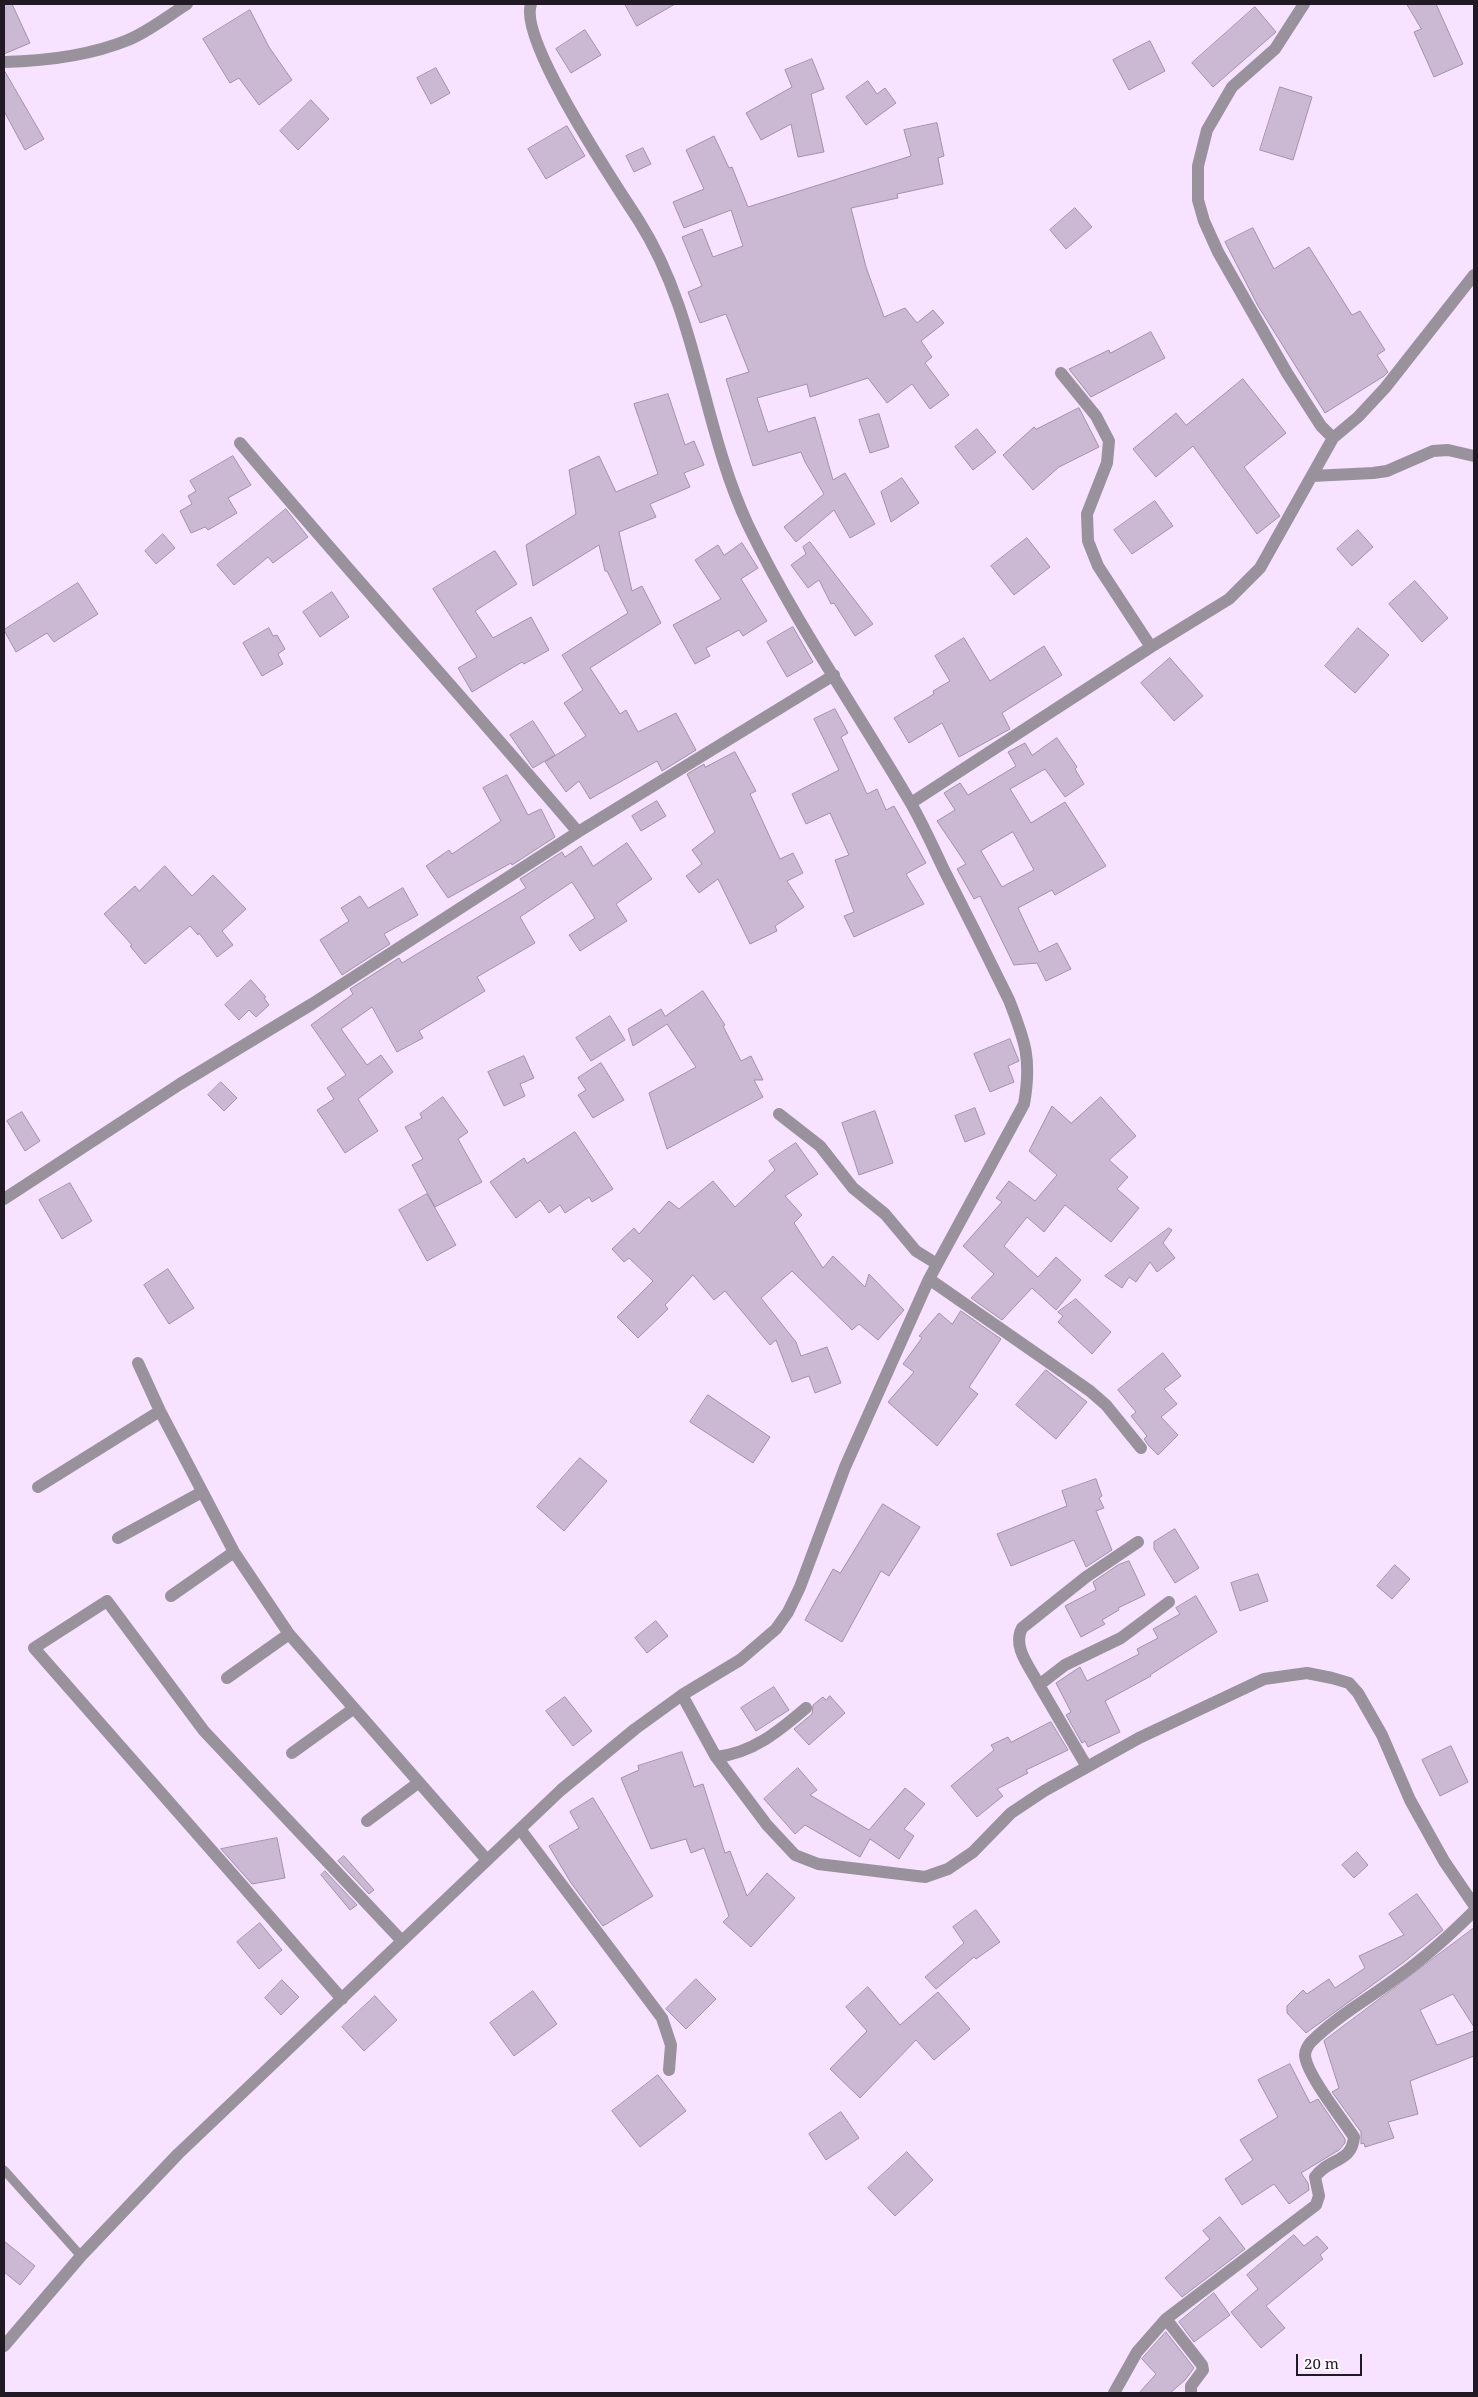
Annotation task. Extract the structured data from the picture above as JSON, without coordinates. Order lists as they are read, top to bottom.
{
  "scale_bar": "20 m"
}
